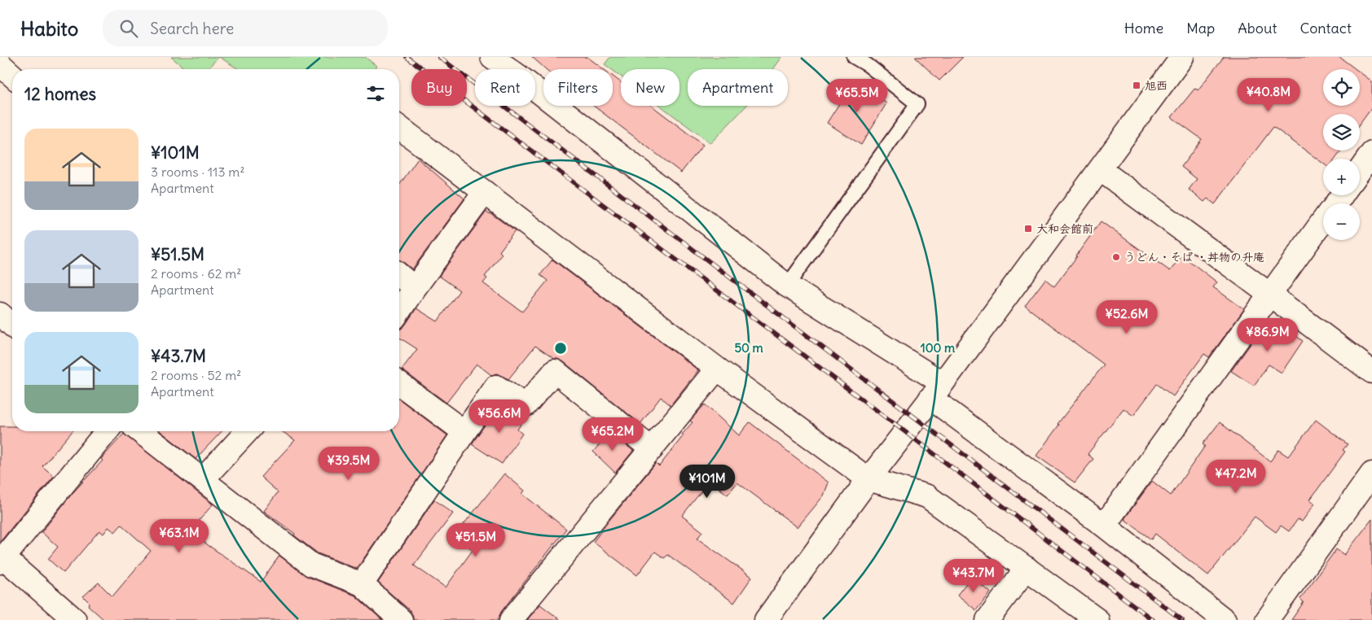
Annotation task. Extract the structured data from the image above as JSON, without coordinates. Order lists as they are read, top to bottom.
{
  "places": {
    "transit": ["旭西", "大和会館前"],
    "other": ["うどん・そば ・丼物の升庵"]
  },
  "page": {
    "header": "Habito",
    "search": "Search here",
    "nav": [
      "Home",
      "Map",
      "About",
      "Contact"
    ],
    "map_buttons": ["+", "−"],
    "chip": [
      "Buy",
      "Rent",
      "Filters",
      "New",
      "Apartment"
    ],
    "heading": "12 homes",
    "price": [
      "¥40.8M",
      "¥65.5M",
      "¥52.6M",
      "¥86.9M",
      "¥56.6M",
      "¥65.2M",
      "¥39.5M",
      "¥47.2M",
      "¥101M",
      "¥63.1M",
      "¥51.5M",
      "¥43.7M"
    ],
    "list": [
      {
        "name": "¥101M",
        "note": "3 rooms · 113 m² · Apartment"
      },
      {
        "name": "¥51.5M",
        "note": "2 rooms · 62 m² · Apartment"
      },
      {
        "name": "¥43.7M",
        "note": "2 rooms · 52 m² · Apartment"
      }
    ]
  },
  "rings": ["50 m", "100 m"]
}
